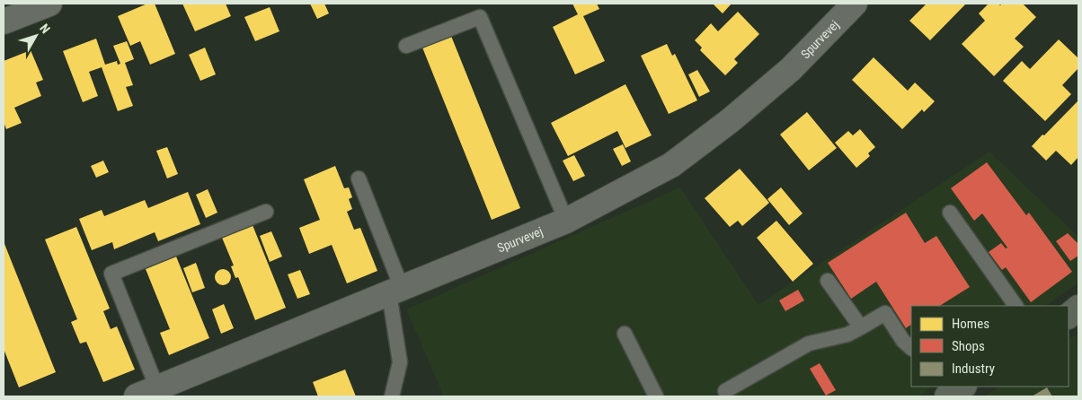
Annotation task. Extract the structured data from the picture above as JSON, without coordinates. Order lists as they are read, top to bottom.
{
  "streets": {
    "street": ["Spurvevej"]
  },
  "legend": ["Homes", "Shops", "Industry"],
  "north": "top right"
}
